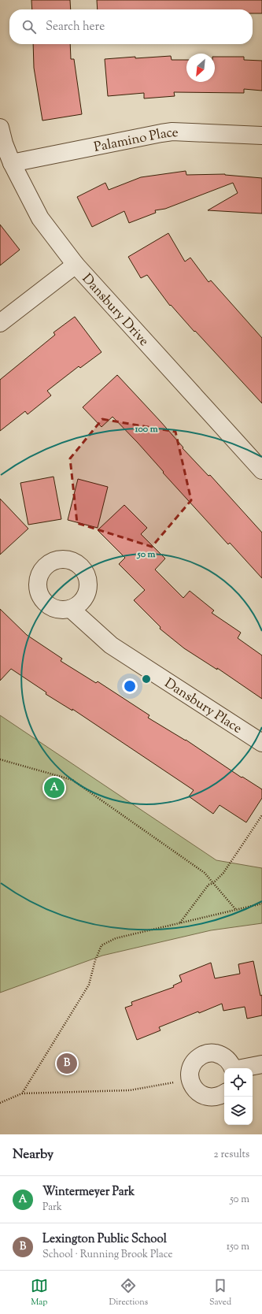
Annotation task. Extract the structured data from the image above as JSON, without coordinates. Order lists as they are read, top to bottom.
{
  "streets": {
    "street": ["Palamino Place", "Dansbury Drive", "Dansbury Place"]
  },
  "crossings": [
    ["Palamino Place", "Dansbury Drive"]
  ],
  "north": "bottom left",
  "page": {
    "search": "Search here",
    "pins": ["A", "B"],
    "heading": ["Nearby", "2 results"],
    "list": [
      {
        "mark": "A",
        "name": "Wintermeyer Park",
        "note": "Park",
        "value": "50 m"
      },
      {
        "mark": "B",
        "name": "Lexington Public School",
        "note": "School · Running Brook Place",
        "value": "150 m"
      }
    ],
    "nav": ["Map", "Directions", "Saved"]
  },
  "rings": ["100 m", "50 m"]
}
